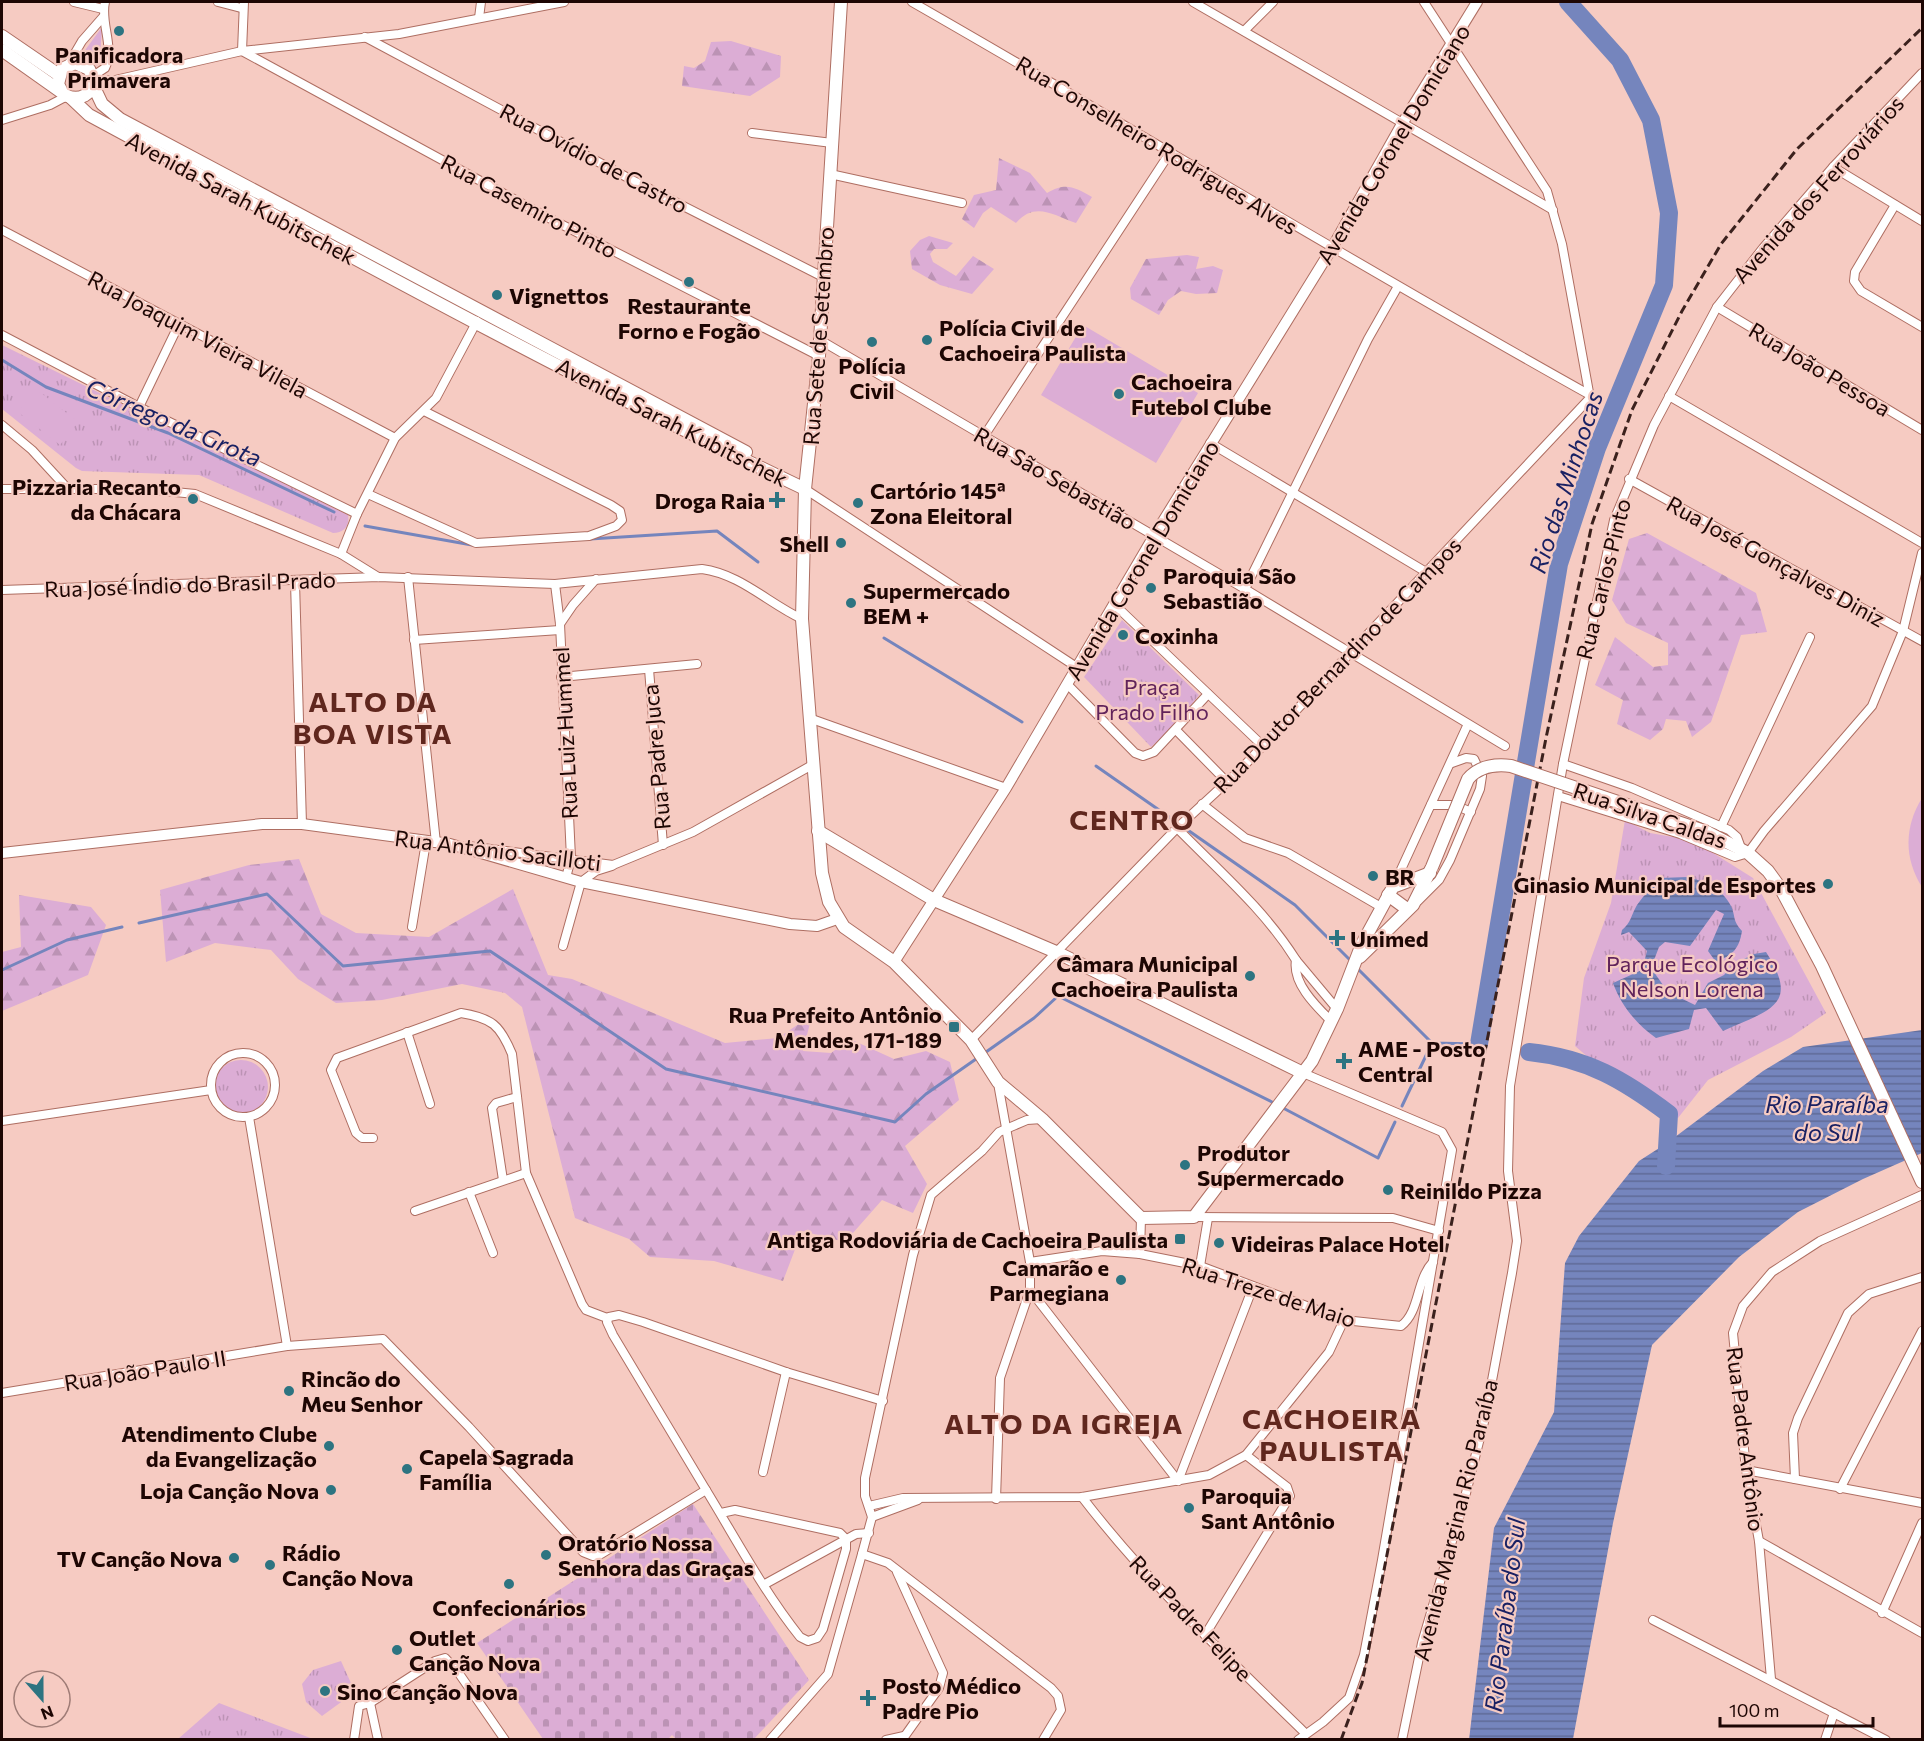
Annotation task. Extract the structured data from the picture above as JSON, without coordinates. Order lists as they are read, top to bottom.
{
  "streets": {
    "main road": ["Avenida Sarah Kubitschek", "Rua Sete de Setembro", "Rua Silva Caldas"],
    "street": [
      "Avenida Coronel Domiciano",
      "Rua Conselheiro Rodrigues Alves",
      "Rua Ovídio de Castro",
      "Avenida dos Ferroviários",
      "Rua Casemiro Pinto",
      "Rua Joaquim Vieira Vilela",
      "Rua João Pessoa",
      "Rua São Sebastião",
      "Rua José Gonçalves Diniz",
      "Rua Carlos Pinto",
      "Rua José Índio do Brasil Prado",
      "Rua Doutor Bernardino de Campos",
      "Rua Luiz Hummel",
      "Rua Padre Juca",
      "Rua Antônio Sacilloti",
      "Rua Treze de Maio",
      "Rua João Paulo II",
      "Rua Padre Antônio",
      "Avenida Marginal Rio Paraíba",
      "Rua Padre Felipe"
    ]
  },
  "crossings": [
    ["Avenida Coronel Domiciano", "Rua Conselheiro Rodrigues Alves"],
    ["Avenida Coronel Domiciano", "Rua São Sebastião"],
    ["Rua Conselheiro Rodrigues Alves", "Rua Doutor Bernardino de Campos"],
    ["Rua Ovídio de Castro", "Rua Sete de Setembro"],
    ["Avenida dos Ferroviários", "Rua João Pessoa"],
    ["Avenida dos Ferroviários", "Rua Carlos Pinto"],
    ["Avenida Sarah Kubitschek", "Rua Sete de Setembro"],
    ["Rua Casemiro Pinto", "Rua Sete de Setembro"],
    ["Rua Sete de Setembro", "Rua São Sebastião"],
    ["Rua Sete de Setembro", "Rua José Índio do Brasil Prado"],
    ["Rua Sete de Setembro", "Rua Antônio Sacilloti"],
    ["Rua João Pessoa", "Rua Carlos Pinto"],
    ["Rua São Sebastião", "Rua Doutor Bernardino de Campos"],
    ["Rua José Gonçalves Diniz", "Rua Carlos Pinto"],
    ["Rua Carlos Pinto", "Avenida Marginal Rio Paraíba"],
    ["Rua José Índio do Brasil Prado", "Rua Luiz Hummel"],
    ["Rua Luiz Hummel", "Rua Antônio Sacilloti"],
    ["Rua Padre Juca", "Rua Antônio Sacilloti"]
  ],
  "districts": [
    "ALTO DA BOA VISTA",
    "CENTRO",
    "CACHOEIRA PAULISTA",
    "ALTO DA IGREJA"
  ],
  "water": ["Córrego da Grota", "Rio das Minhocas", "Rio Paraíba do Sul"],
  "parks": ["Praça Prado Filho", "Parque Ecológico Nelson Lorena"],
  "places": {
    "other": [
      "Panificadora Primavera",
      "Restaurante Forno e Fogão",
      "Vignettos",
      "Polícia Civil de Cachoeira Paulista",
      "Polícia Civil",
      "Cachoeira Futebol Clube",
      "Pizzaria Recanto da Chácara",
      "Cartório 145ª Zona Eleitoral",
      "Shell",
      "Paroquia São Sebastião",
      "Supermercado BEM +",
      "Coxinha",
      "BR",
      "Ginasio Municipal de Esportes",
      "Câmara Municipal Cachoeira Paulista",
      "Produtor Supermercado",
      "Reinildo Pizza",
      "Videiras Palace Hotel",
      "Camarão e Parmegiana",
      "Rincão do Meu Senhor",
      "Atendimento Clube da Evangelização",
      "Capela Sagrada Família",
      "Loja Canção Nova",
      "Paroquia Sant Antônio",
      "Oratório Nossa Senhora das Graças",
      "TV Canção Nova",
      "Rádio Canção Nova",
      "Confecionários",
      "Outlet Canção Nova",
      "Sino Canção Nova"
    ],
    "health": [
      "Droga Raia",
      "Unimed",
      "AME - Posto Central",
      "Posto Médico Padre Pio"
    ],
    "transit": ["Rua Prefeito Antônio Mendes, 171-189", "Antiga Rodoviária de Cachoeira Paulista"]
  },
  "scale_bar": "100 m",
  "north": "bottom"
}
